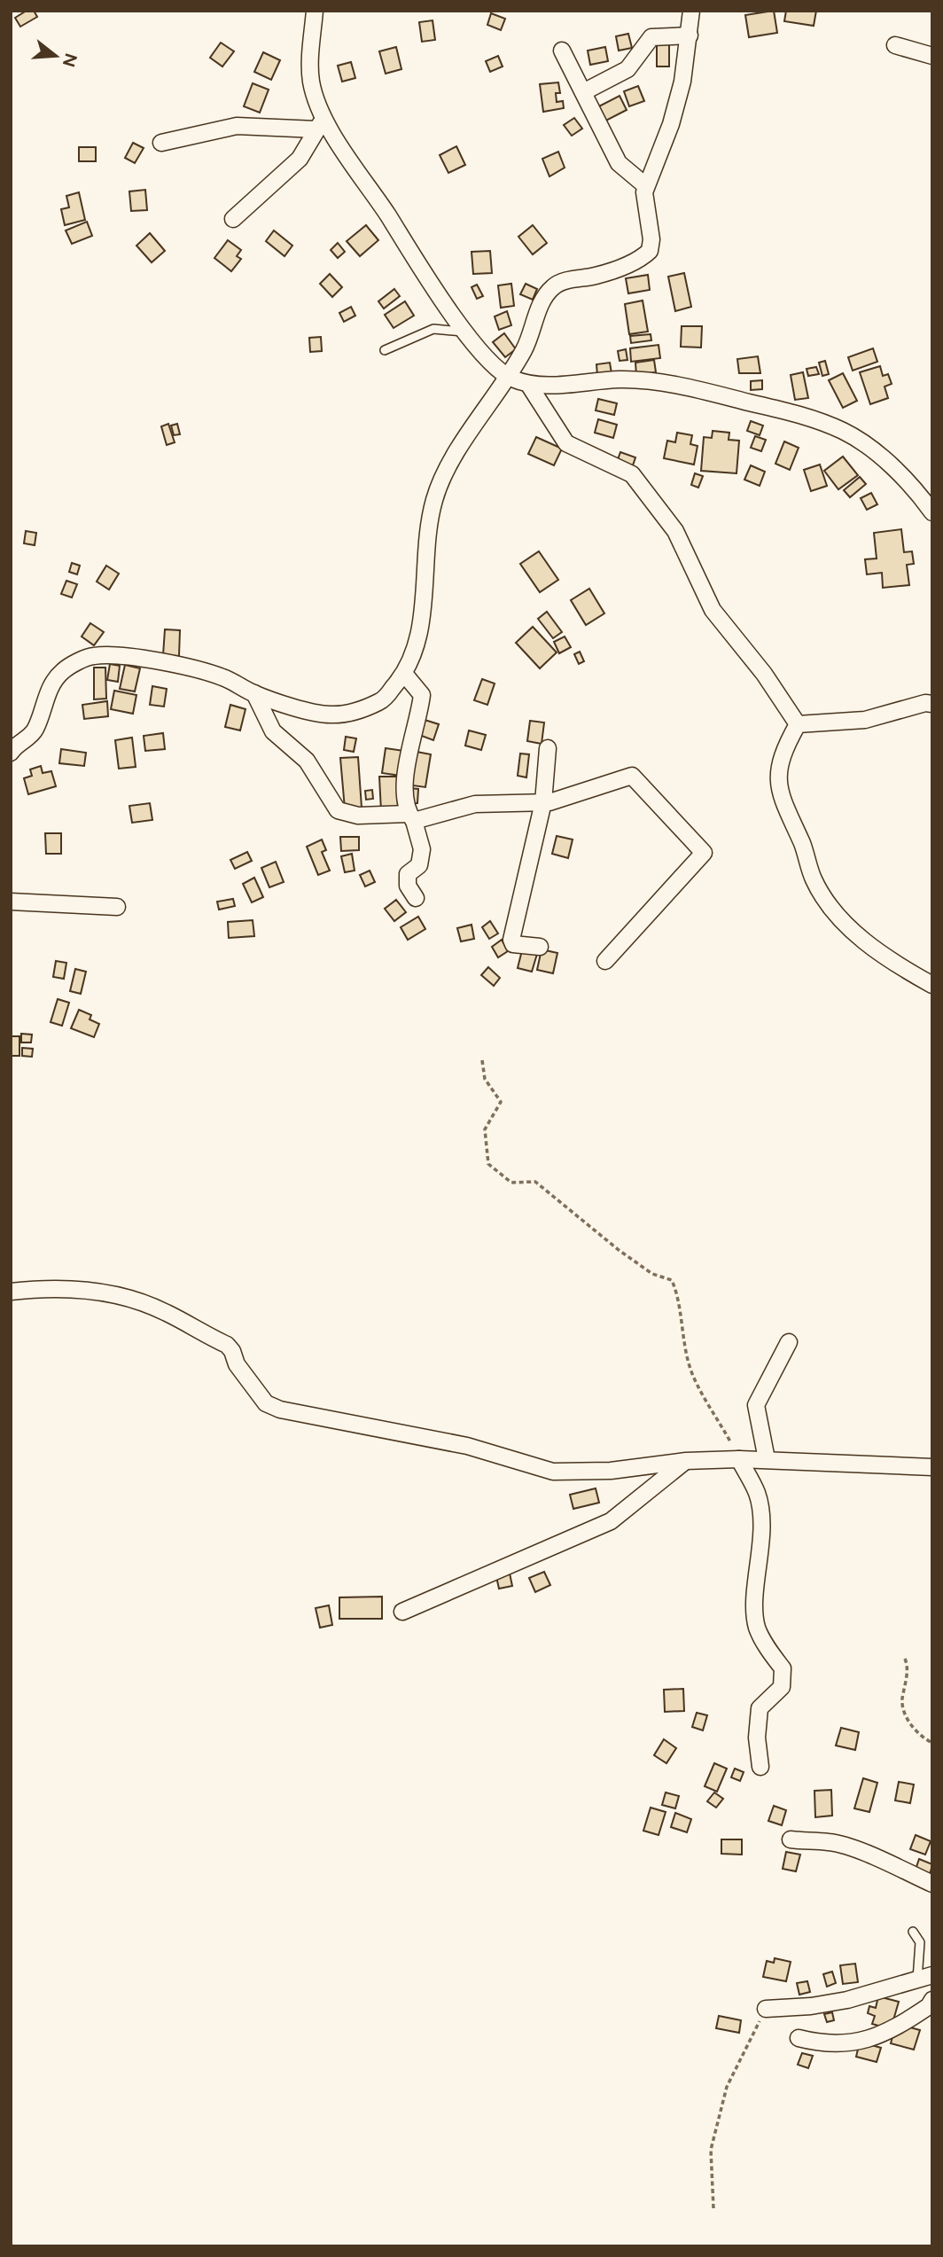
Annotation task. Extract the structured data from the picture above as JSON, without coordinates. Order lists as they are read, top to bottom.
{
  "north": "right"
}
